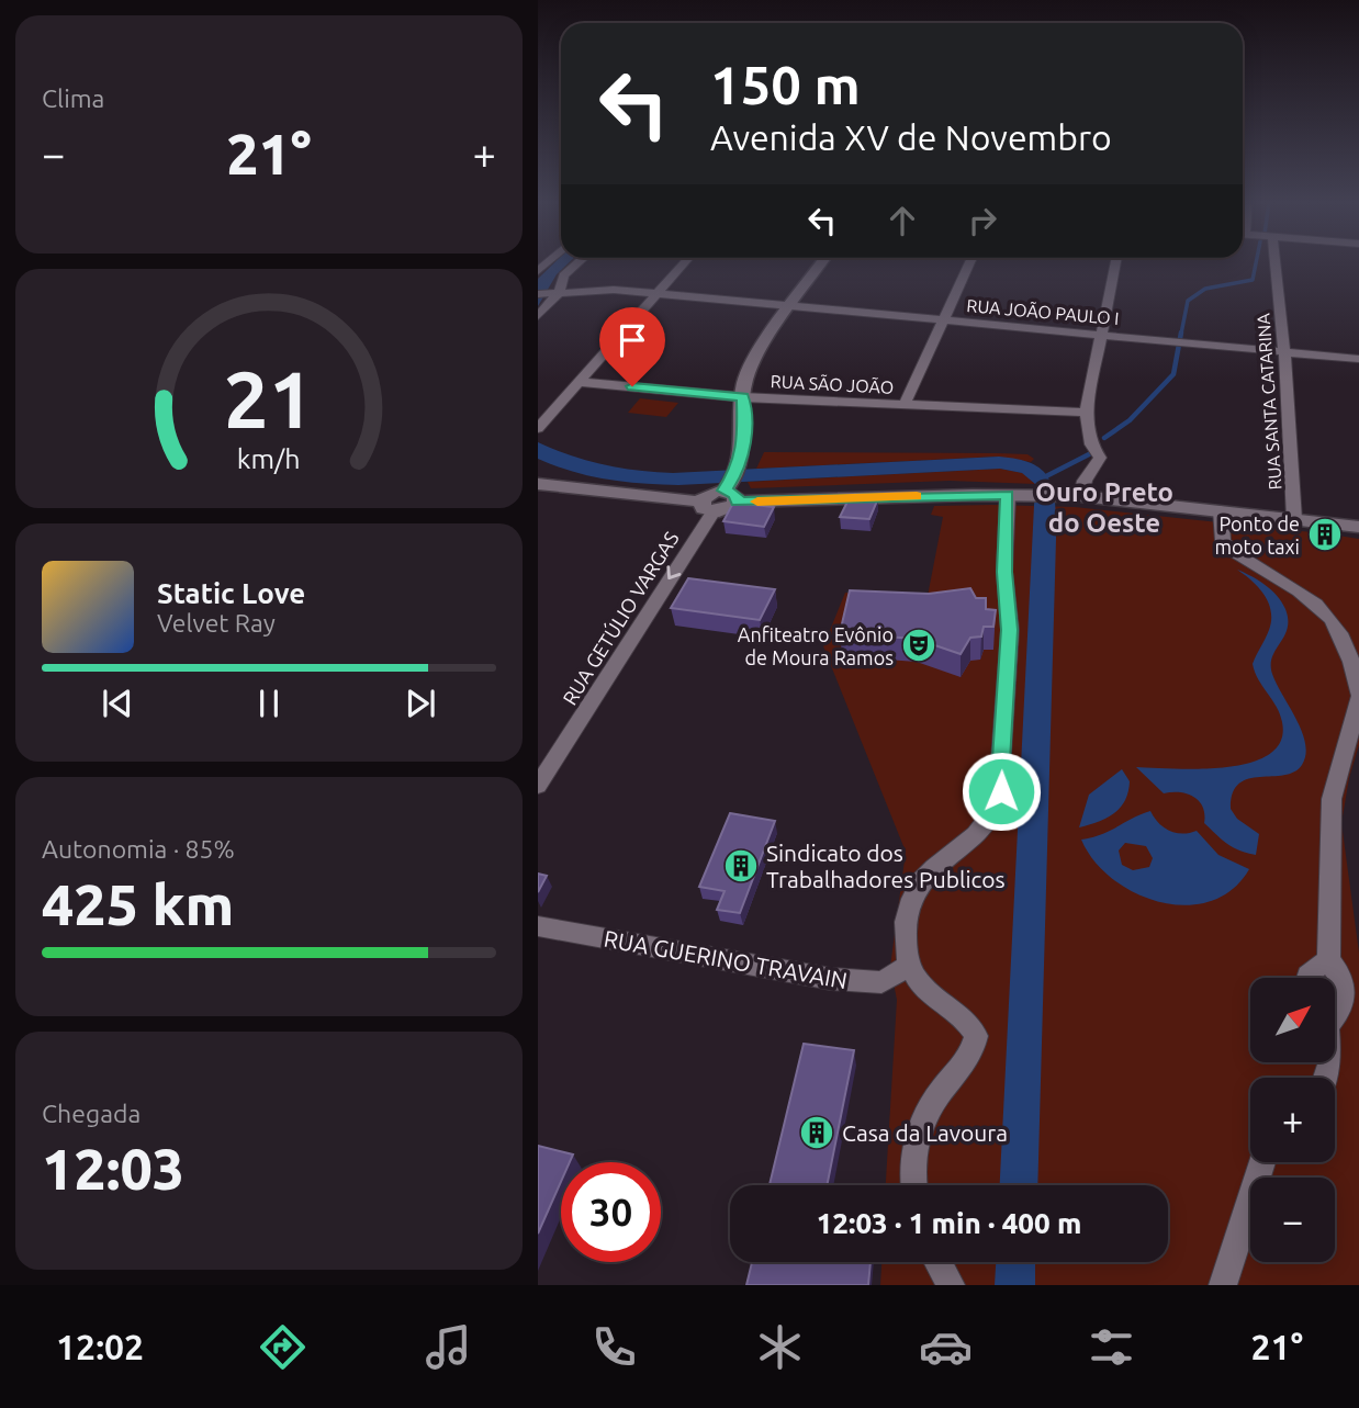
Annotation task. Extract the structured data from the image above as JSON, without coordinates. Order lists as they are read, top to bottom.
{
  "streets": {
    "street": [
      "RUA JOÃO PAULO I",
      "RUA SÃO JOÃO",
      "RUA SANTA CATARINA",
      "RUA GETÚLIO VARGAS",
      "RUA GUERINO TRAVAIN"
    ]
  },
  "crossings": [
    ["RUA JOÃO PAULO I", "RUA SANTA CATARINA"]
  ],
  "one_way": ["RUA GETÚLIO VARGAS"],
  "districts": ["Ouro Preto do Oeste"],
  "places": {
    "building": ["Ponto de moto taxi", "Sindicato dos Trabalhadores Publicos", "Casa da Lavoura"],
    "theatre": ["Anfiteatro Evônio de Moura Ramos"]
  },
  "north": "top right",
  "page": {
    "tile": [
      "Clima",
      ["Autonomia · 85%", "425 km"],
      ["Chegada", "12:03"]
    ],
    "turn": ["150 m", "Avenida XV de Novembro"],
    "heat": ["−", "21°", "+"],
    "song": ["Static Love", "Velvet Ray"],
    "map_buttons": ["+", "−"],
    "limit": "30",
    "trip": "12:03 · 1 min · 400 m",
    "tabs": ["12:02", "21°"],
    "gauge": ["21", "km/h"]
  }
}
